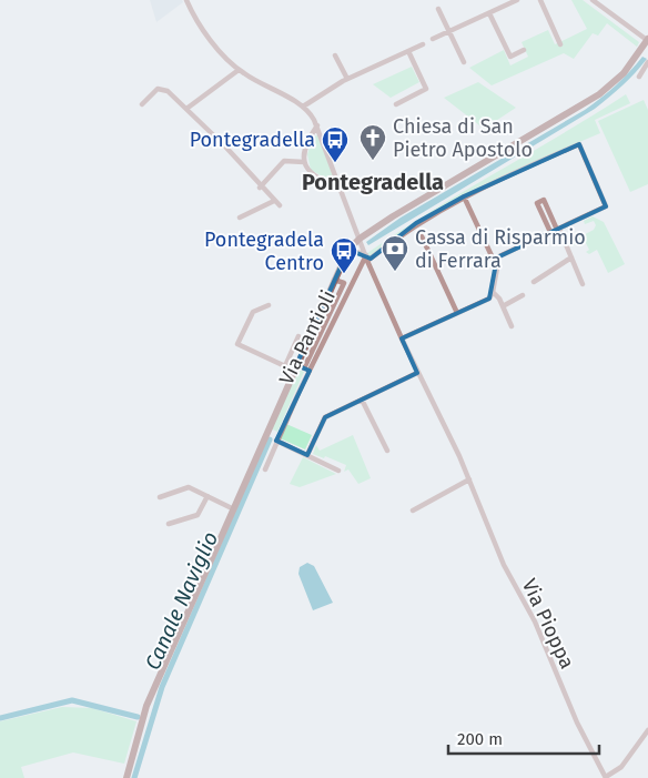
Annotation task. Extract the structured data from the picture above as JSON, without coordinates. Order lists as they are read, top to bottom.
{
  "streets": {
    "street": ["Via Pantioli", "Via Pioppa"]
  },
  "crossings": [
    ["Via Pantioli", "Via Pioppa"]
  ],
  "districts": ["Pontegradella"],
  "water": ["Canale Naviglio"],
  "places": {
    "church": ["Chiesa di San Pietro Apostolo"],
    "bus stop": ["Pontegradella", "Pontegradela Centro"],
    "bank": ["Cassa di Risparmio di Ferrara"]
  },
  "scale_bar": "200 m"
}
